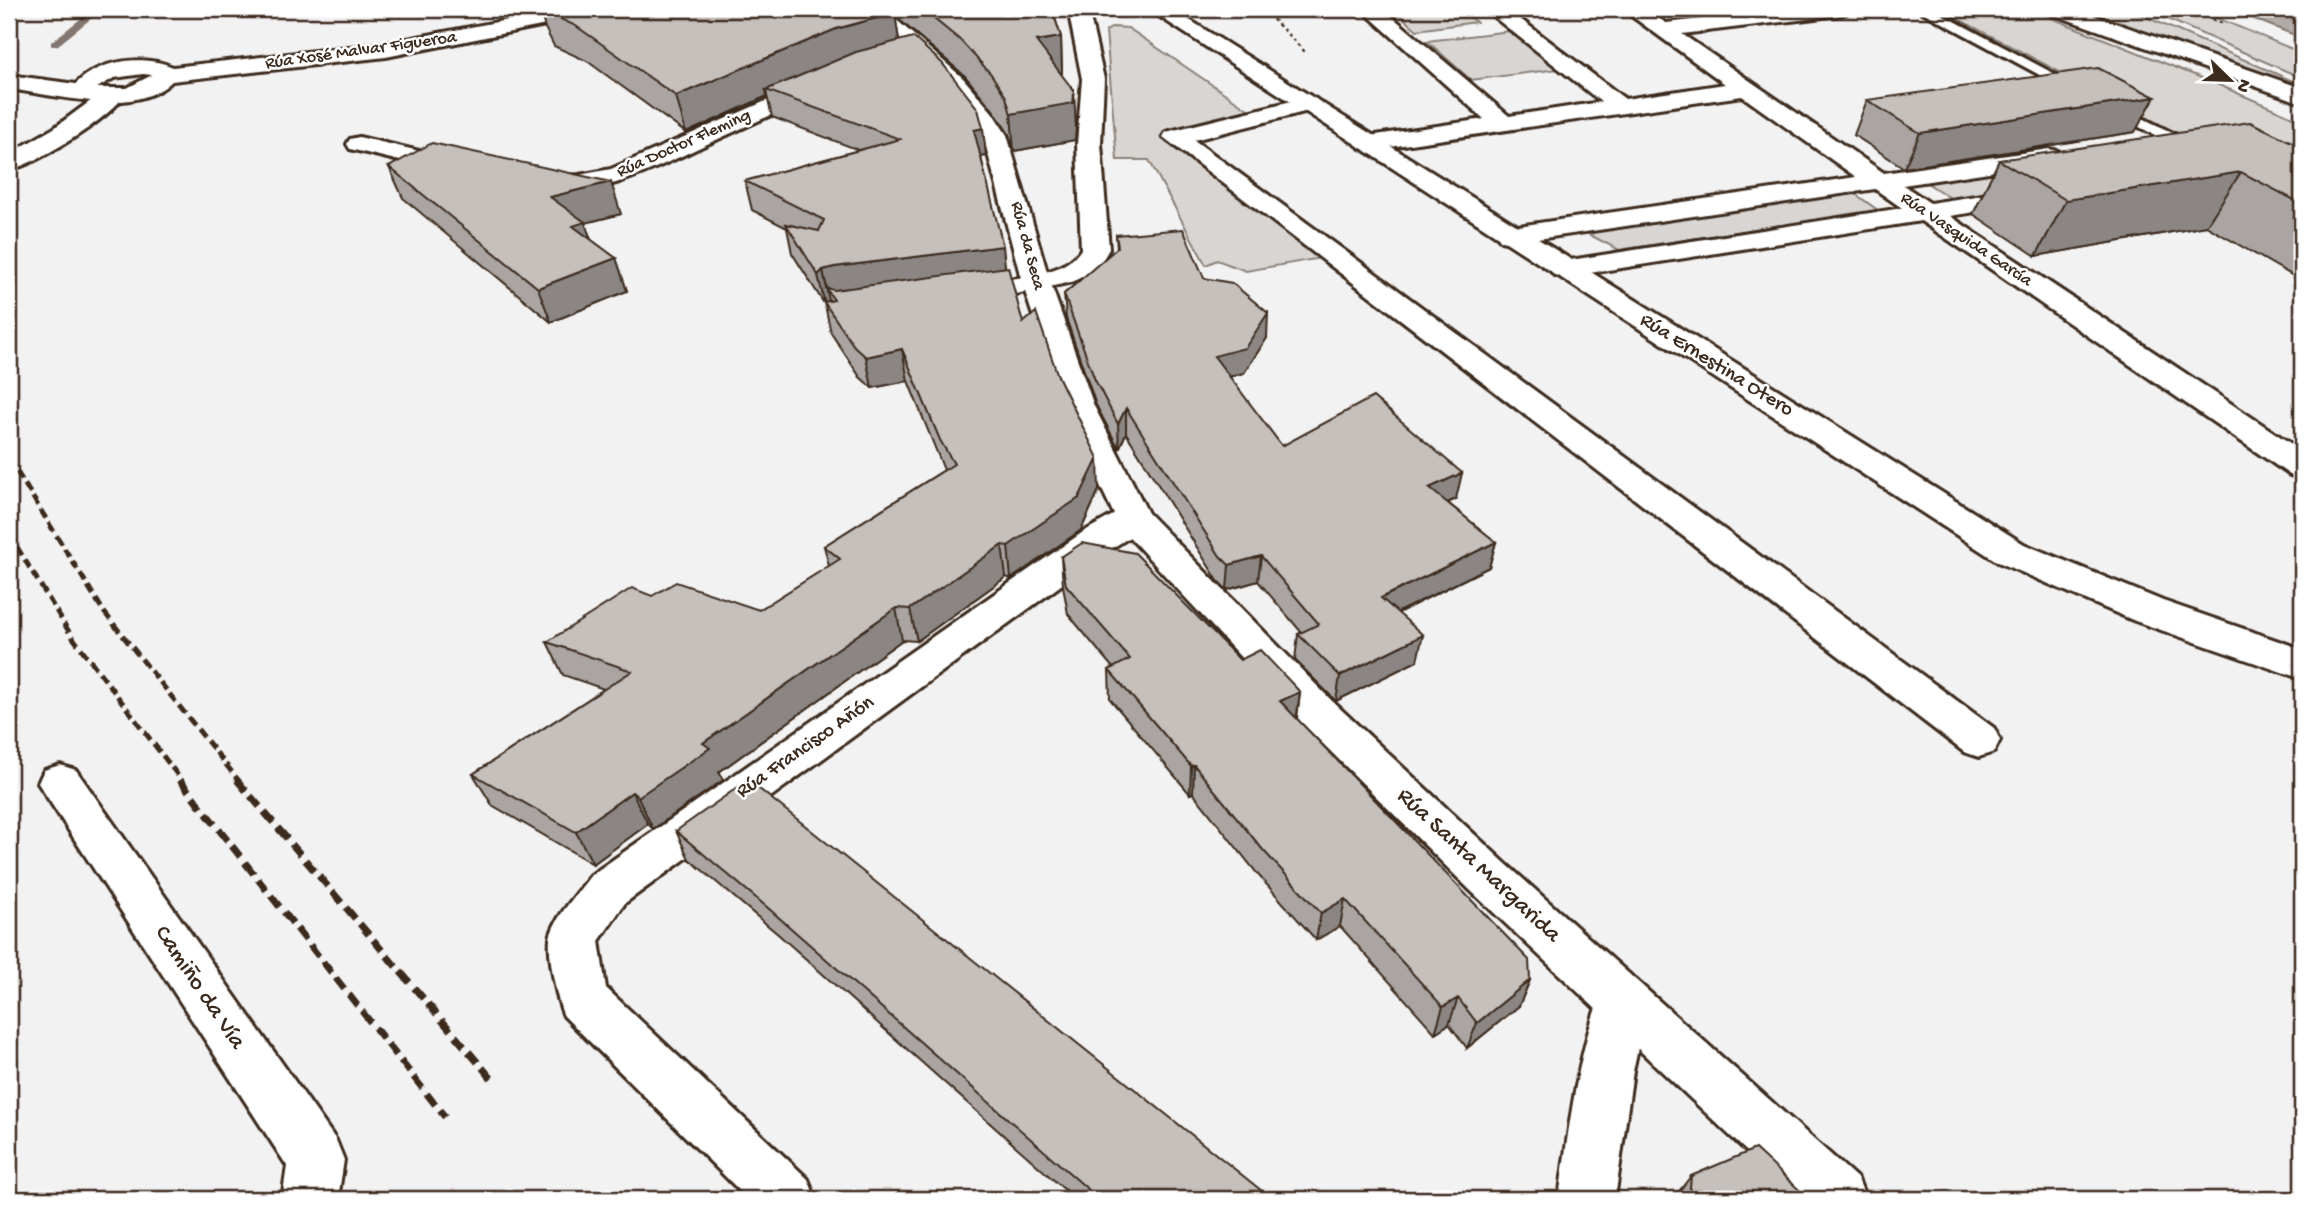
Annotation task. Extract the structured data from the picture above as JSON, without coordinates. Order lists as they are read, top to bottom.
{
  "streets": {
    "street": [
      "Rúa Xosé Malvar Figueroa",
      "Rúa Doctor Fleming",
      "Rúa Vasquida García",
      "Rúa da Seca",
      "Rúa Ernestina Otero",
      "Rúa Francisco Añón",
      "Rúa Santa Margarida",
      "Camiño da Vía"
    ]
  },
  "crossings": [
    ["Rúa da Seca", "Rúa Francisco Añón"],
    ["Rúa da Seca", "Rúa Santa Margarida"],
    ["Rúa Francisco Añón", "Rúa Santa Margarida"]
  ],
  "north": "bottom right"
}
